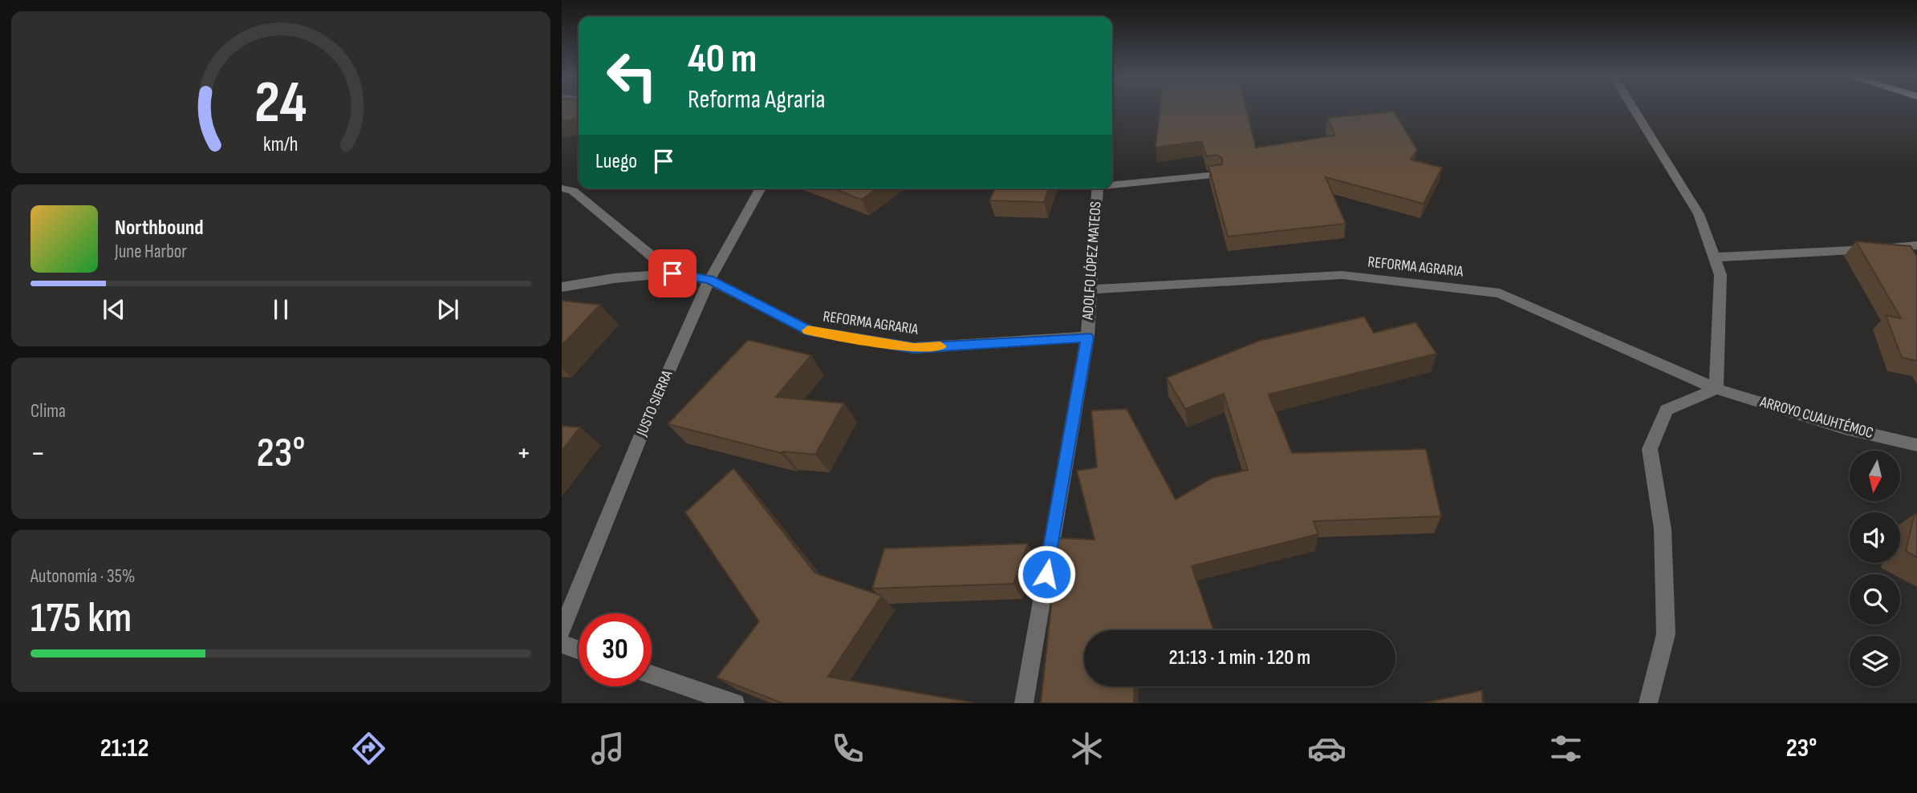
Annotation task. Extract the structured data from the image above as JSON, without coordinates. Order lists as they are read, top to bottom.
{
  "streets": {
    "street": [
      "ADOLFO LÓPEZ MATEOS",
      "REFORMA AGRARIA",
      "JUSTO SIERRA",
      "ARROYO CUAUHTÉMOC"
    ]
  },
  "crossings": [
    ["ADOLFO LÓPEZ MATEOS", "REFORMA AGRARIA"],
    ["REFORMA AGRARIA", "JUSTO SIERRA"],
    ["REFORMA AGRARIA", "ARROYO CUAUHTÉMOC"]
  ],
  "north": "bottom",
  "page": {
    "turn": ["40 m", "Reforma Agraria"],
    "then": "Luego",
    "song": ["Northbound", "June Harbor"],
    "tile": [
      "Clima",
      ["Autonomía · 35%", "175 km"]
    ],
    "heat": ["−", "23°", "+"],
    "limit": "30",
    "trip": "21:13 · 1 min · 120 m",
    "tabs": ["21:12", "23°"],
    "gauge": ["24", "km/h"]
  }
}
